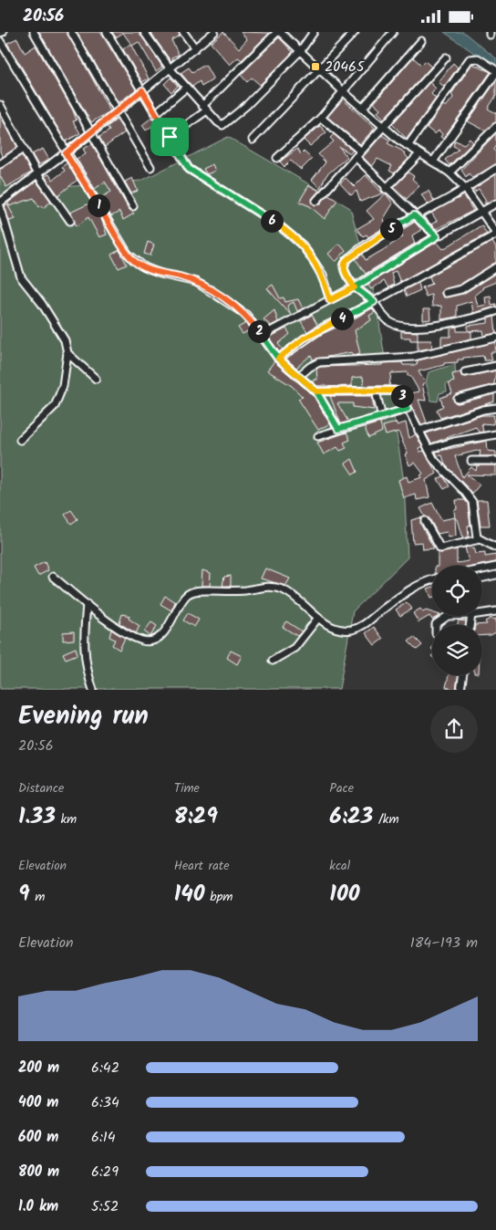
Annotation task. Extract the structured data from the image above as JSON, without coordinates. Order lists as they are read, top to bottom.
{
  "places": {
    "transit": ["20465"]
  },
  "page": {
    "status": "20:56",
    "pins": [
      "1",
      "6",
      "5",
      "4",
      "2",
      "3"
    ],
    "heading": ["Evening run", "20:56"],
    "stats": [
      ["Distance", "1.33 km"],
      ["Time", "8:29"],
      ["Pace", "6:23 /km"],
      ["Elevation", "9 m"],
      ["Heart rate", "140 bpm"],
      ["kcal", "100"]
    ],
    "chart": ["Elevation", "184–193 m"],
    "list": [
      {
        "name": "200 m",
        "note": "6:42"
      },
      {
        "name": "400 m",
        "note": "6:34"
      },
      {
        "name": "600 m",
        "note": "6:14"
      },
      {
        "name": "800 m",
        "note": "6:29"
      },
      {
        "name": "1.0 km",
        "note": "5:52"
      }
    ]
  }
}
